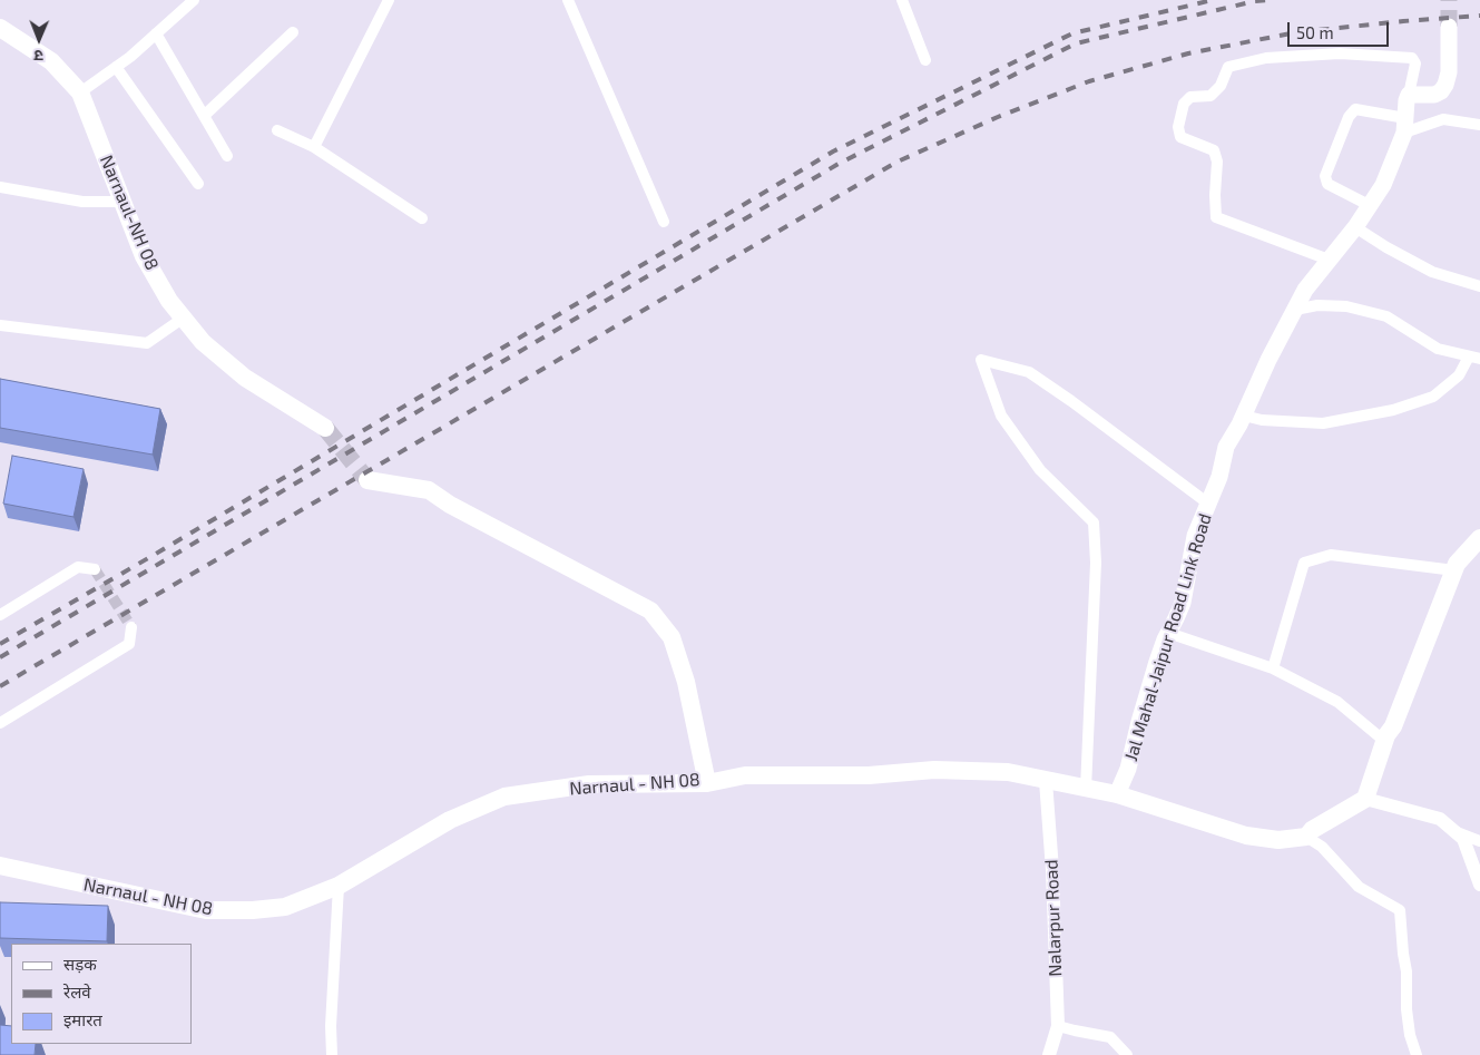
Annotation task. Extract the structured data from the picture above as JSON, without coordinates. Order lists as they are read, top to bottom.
{
  "streets": {
    "main road": ["Narnaul-NH 08", "Jal Mahal-Jaipur Road Link Road", "Narnaul - NH 08"],
    "street": ["Nalarpur Road"]
  },
  "legend": ["सड़क", "रेलवे", "इमारत"],
  "scale_bar": "50 m",
  "north": "bottom"
}
